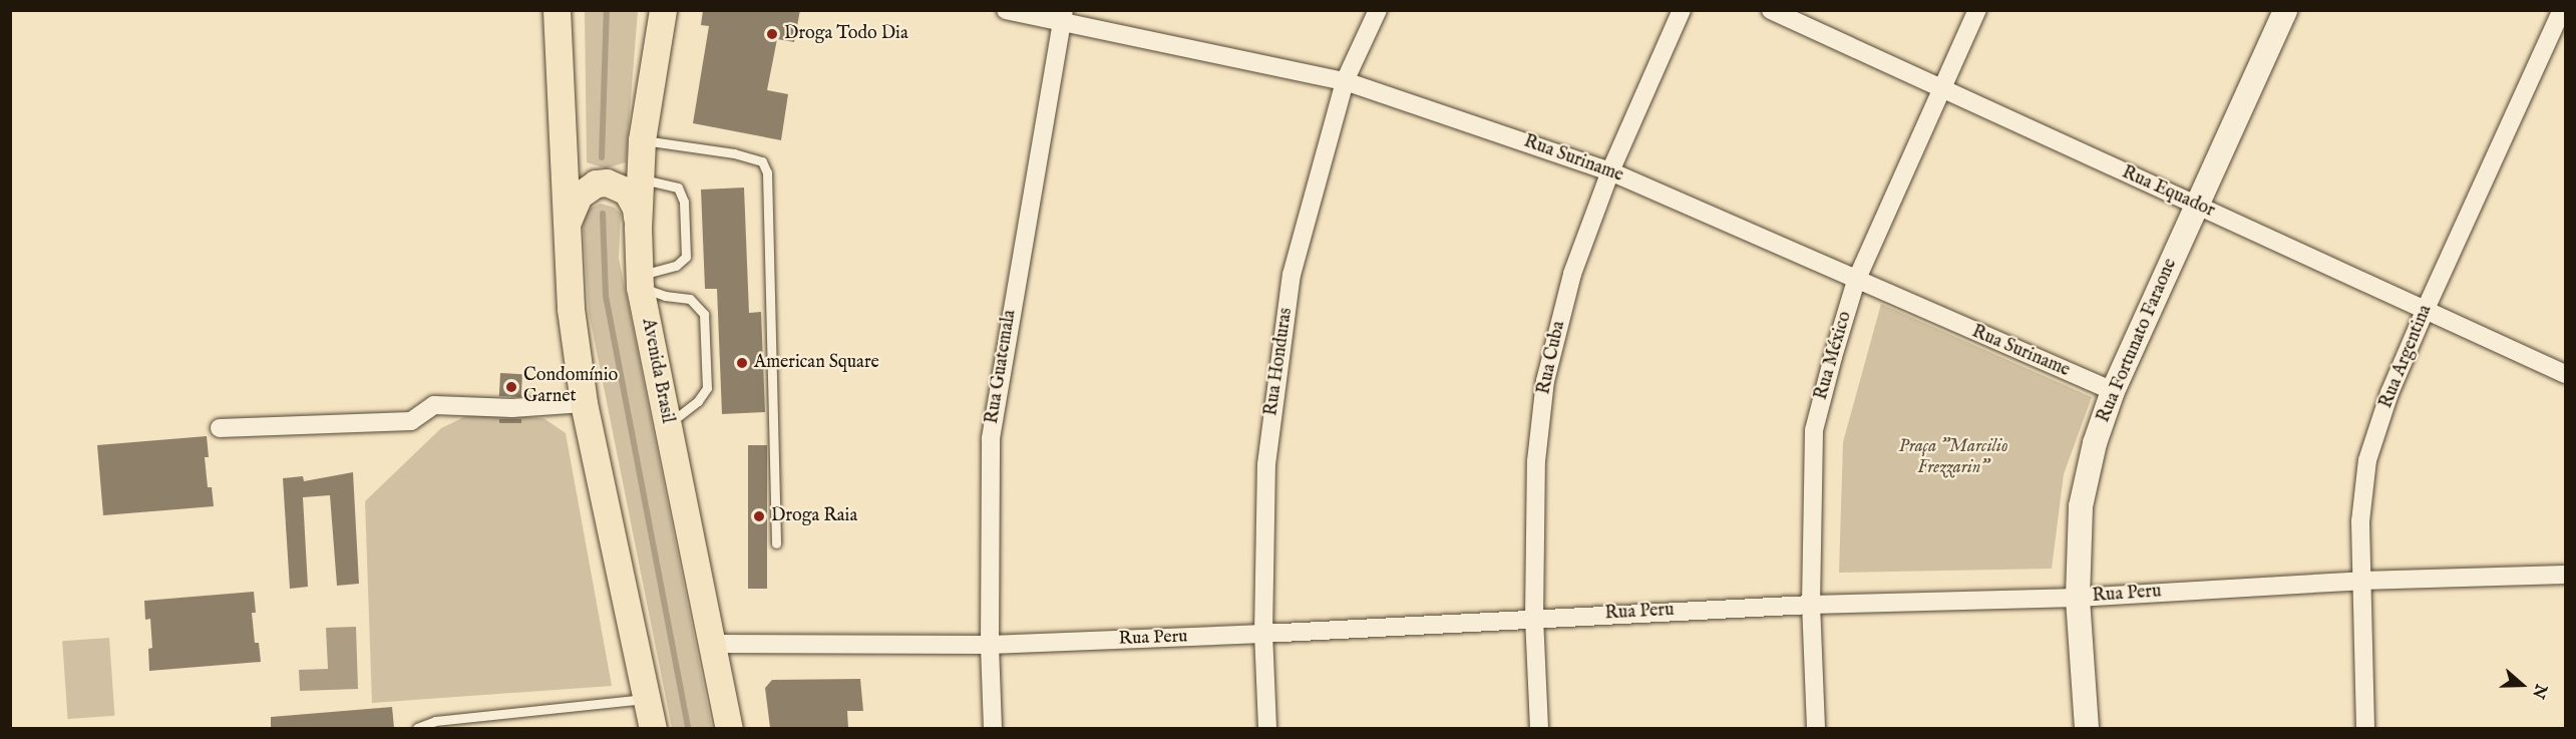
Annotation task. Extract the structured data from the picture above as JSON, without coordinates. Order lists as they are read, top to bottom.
{
  "streets": {
    "main road": ["Rua Fortunato Faraone", "Avenida Brasil"],
    "street": [
      "Rua Suriname",
      "Rua Equador",
      "Rua México",
      "Rua Argentina",
      "Rua Cuba",
      "Rua Honduras",
      "Rua Guatemala",
      "Rua Peru"
    ]
  },
  "crossings": [
    ["Rua Suriname", "Rua Fortunato Faraone"],
    ["Rua Suriname", "Rua México"],
    ["Rua Suriname", "Rua Cuba"],
    ["Rua Suriname", "Rua Honduras"],
    ["Rua Suriname", "Rua Guatemala"],
    ["Rua Equador", "Rua Fortunato Faraone"],
    ["Rua Equador", "Rua México"],
    ["Rua Equador", "Rua Argentina"],
    ["Rua Fortunato Faraone", "Rua Peru"],
    ["Rua México", "Rua Peru"],
    ["Rua Argentina", "Rua Peru"],
    ["Rua Cuba", "Rua Peru"],
    ["Rua Honduras", "Rua Peru"],
    ["Rua Guatemala", "Rua Peru"],
    ["Avenida Brasil", "Rua Peru"]
  ],
  "parks": ["Praça \"Marcilio Frezzarin\""],
  "places": [
    "Droga Todo Dia",
    "American Square",
    "Condomínio Garnet",
    "Droga Raia"
  ],
  "north": "right"
}
